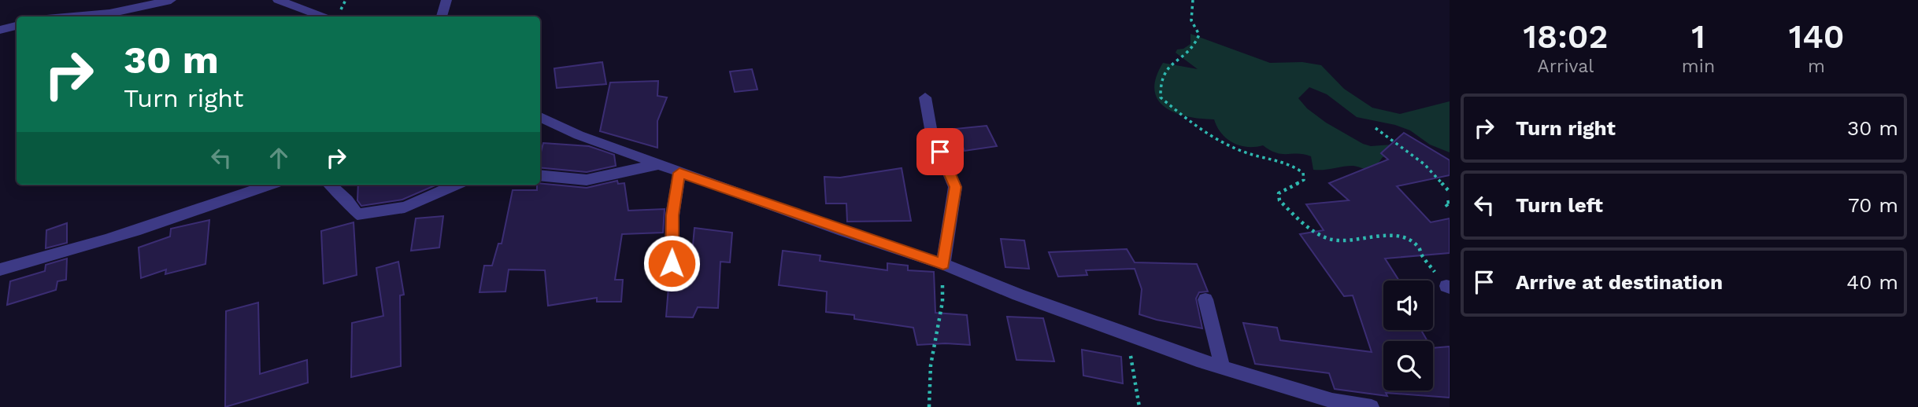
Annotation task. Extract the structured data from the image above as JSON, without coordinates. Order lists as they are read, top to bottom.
{
  "page": {
    "eta": [
      "18:02",
      "Arrival",
      "1",
      "min",
      "140",
      "m"
    ],
    "turn": ["30 m", "Turn right"],
    "list": [
      {
        "name": "Turn right",
        "value": "30 m"
      },
      {
        "name": "Turn left",
        "value": "70 m"
      },
      {
        "name": "Arrive at destination",
        "value": "40 m"
      }
    ]
  }
}
